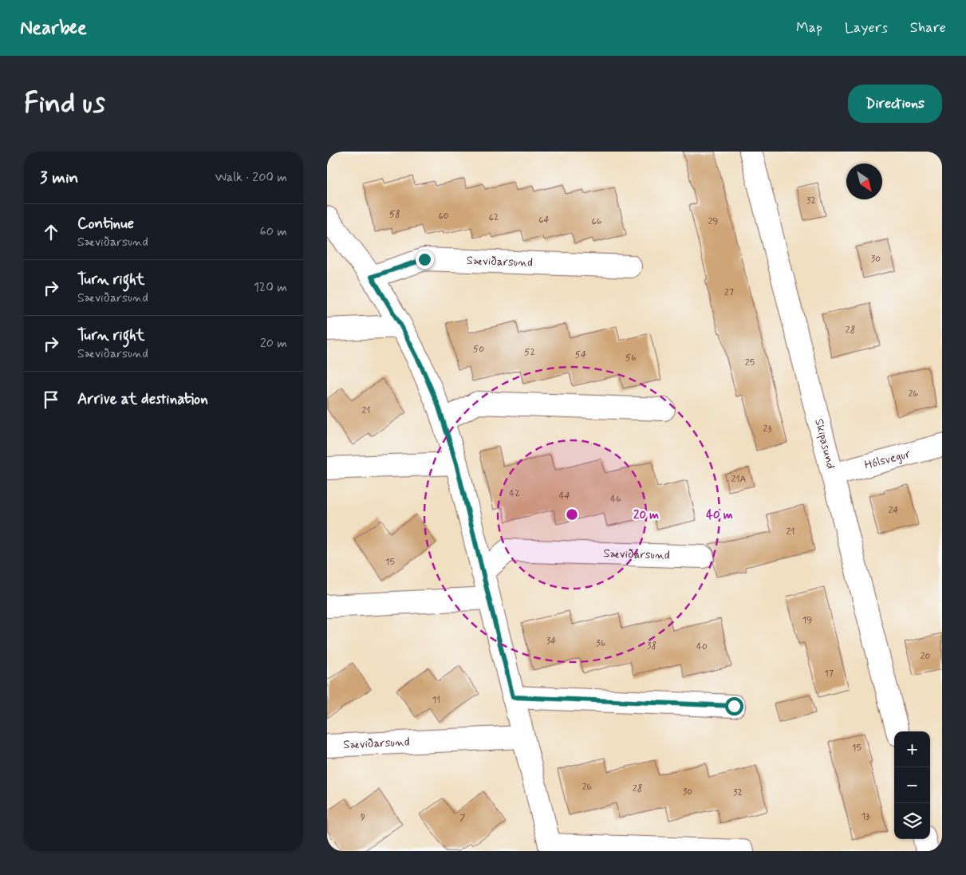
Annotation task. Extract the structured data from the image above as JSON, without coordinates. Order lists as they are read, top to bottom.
{
  "streets": {
    "street": ["Sæviðarsund", "Skipasund", "Hólsvegur"]
  },
  "crossings": [
    ["Skipasund", "Hólsvegur"]
  ],
  "house_numbers": [
    "32",
    "58",
    "60",
    "62",
    "64",
    "66",
    "29",
    "30",
    "27",
    "28",
    "50",
    "52",
    "54",
    "56",
    "25",
    "26",
    "21",
    "23",
    "21A",
    "42",
    "44",
    "46",
    "24",
    "21",
    "15",
    "19",
    "34",
    "36",
    "38",
    "40",
    "20",
    "17",
    "11",
    "15",
    "26",
    "28",
    "30",
    "32",
    "13",
    "9",
    "7"
  ],
  "north": "bottom right",
  "page": {
    "header": "Nearbee",
    "nav": ["Map", "Layers", "Share"],
    "buttons": "Directions",
    "title": "Find us",
    "heading": ["3 min", "Walk · 200 m"],
    "list": [
      ["Continue", "Sæviðarsund", "60 m"],
      ["Turn right", "Sæviðarsund", "120 m"],
      ["Turn right", "Sæviðarsund", "20 m"],
      "Arrive at destination"
    ],
    "map_buttons": ["+", "−"]
  },
  "rings": ["20 m", "40 m"]
}
